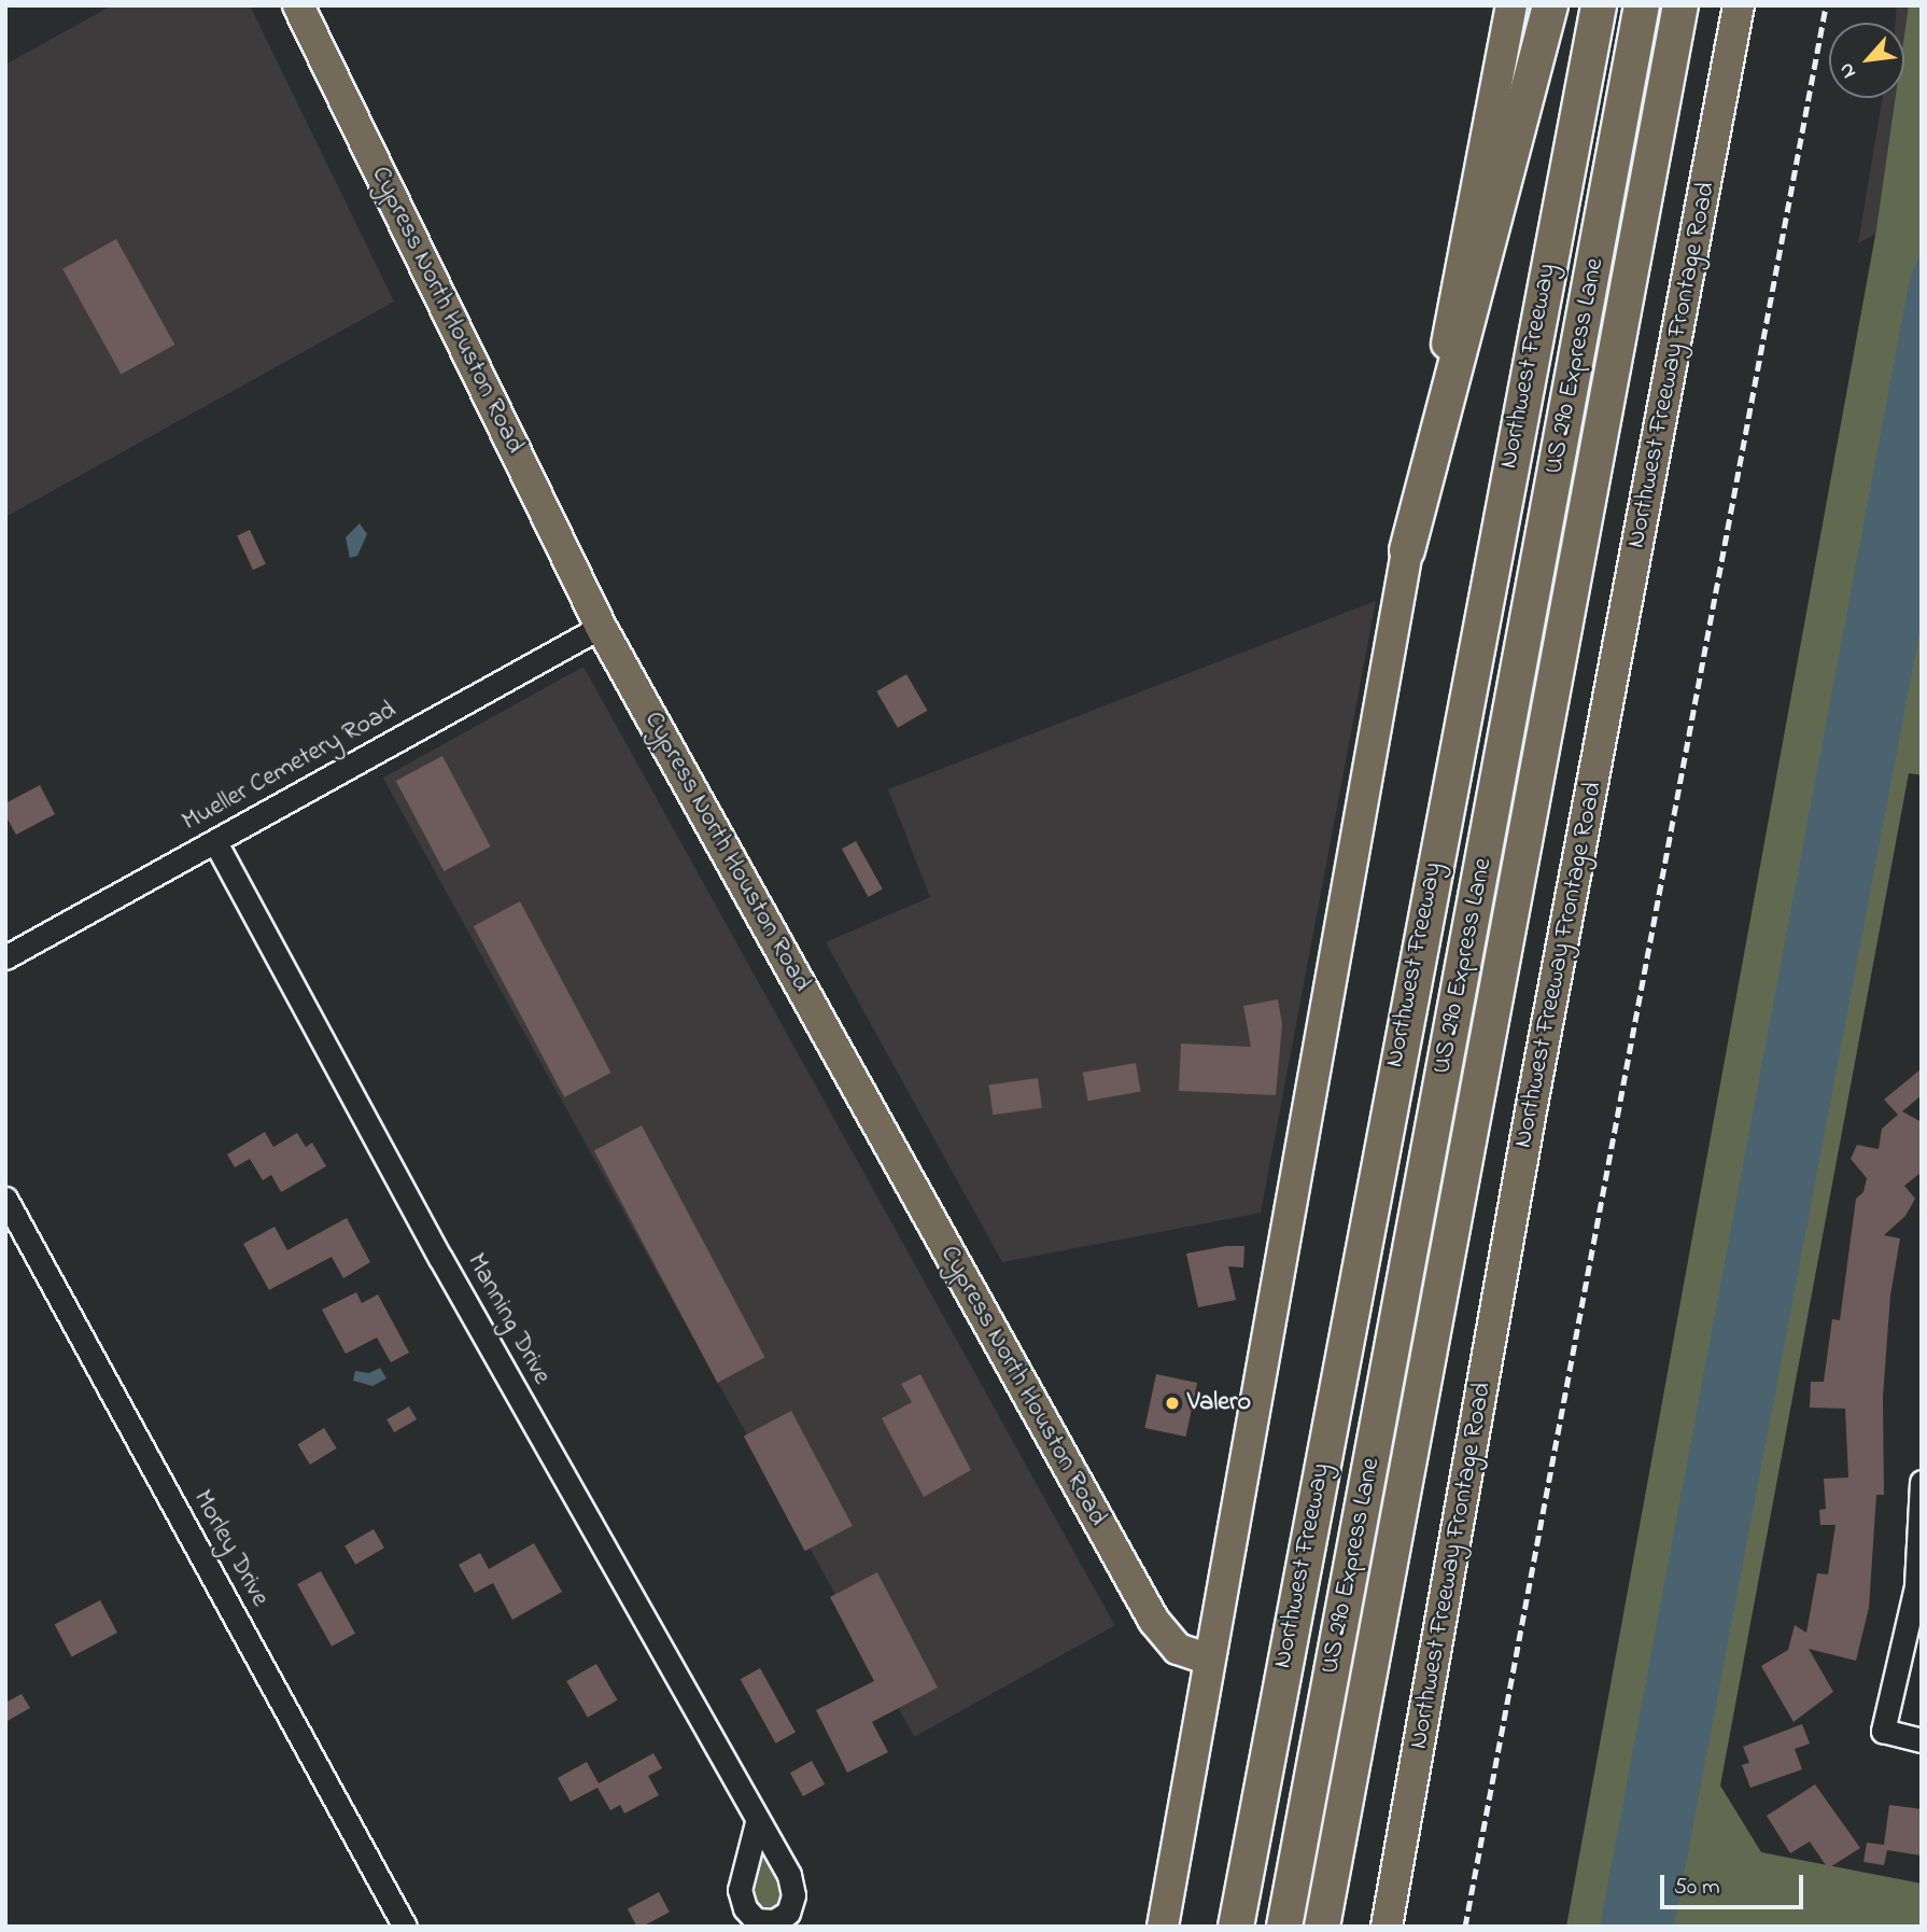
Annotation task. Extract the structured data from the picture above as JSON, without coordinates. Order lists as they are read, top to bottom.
{
  "streets": {
    "highway": ["Northwest Freeway", "US 290 Express Lane"],
    "main road": ["Cypress North Houston Road", "Northwest Freeway Frontage Road"],
    "street": ["Mueller Cemetery Road", "Manning Drive", "Morley Drive"]
  },
  "crossings": [
    ["Cypress North Houston Road", "Mueller Cemetery Road"],
    ["Mueller Cemetery Road", "Manning Drive"]
  ],
  "places": ["Valero"],
  "scale_bar": "50 m",
  "north": "bottom left"
}
